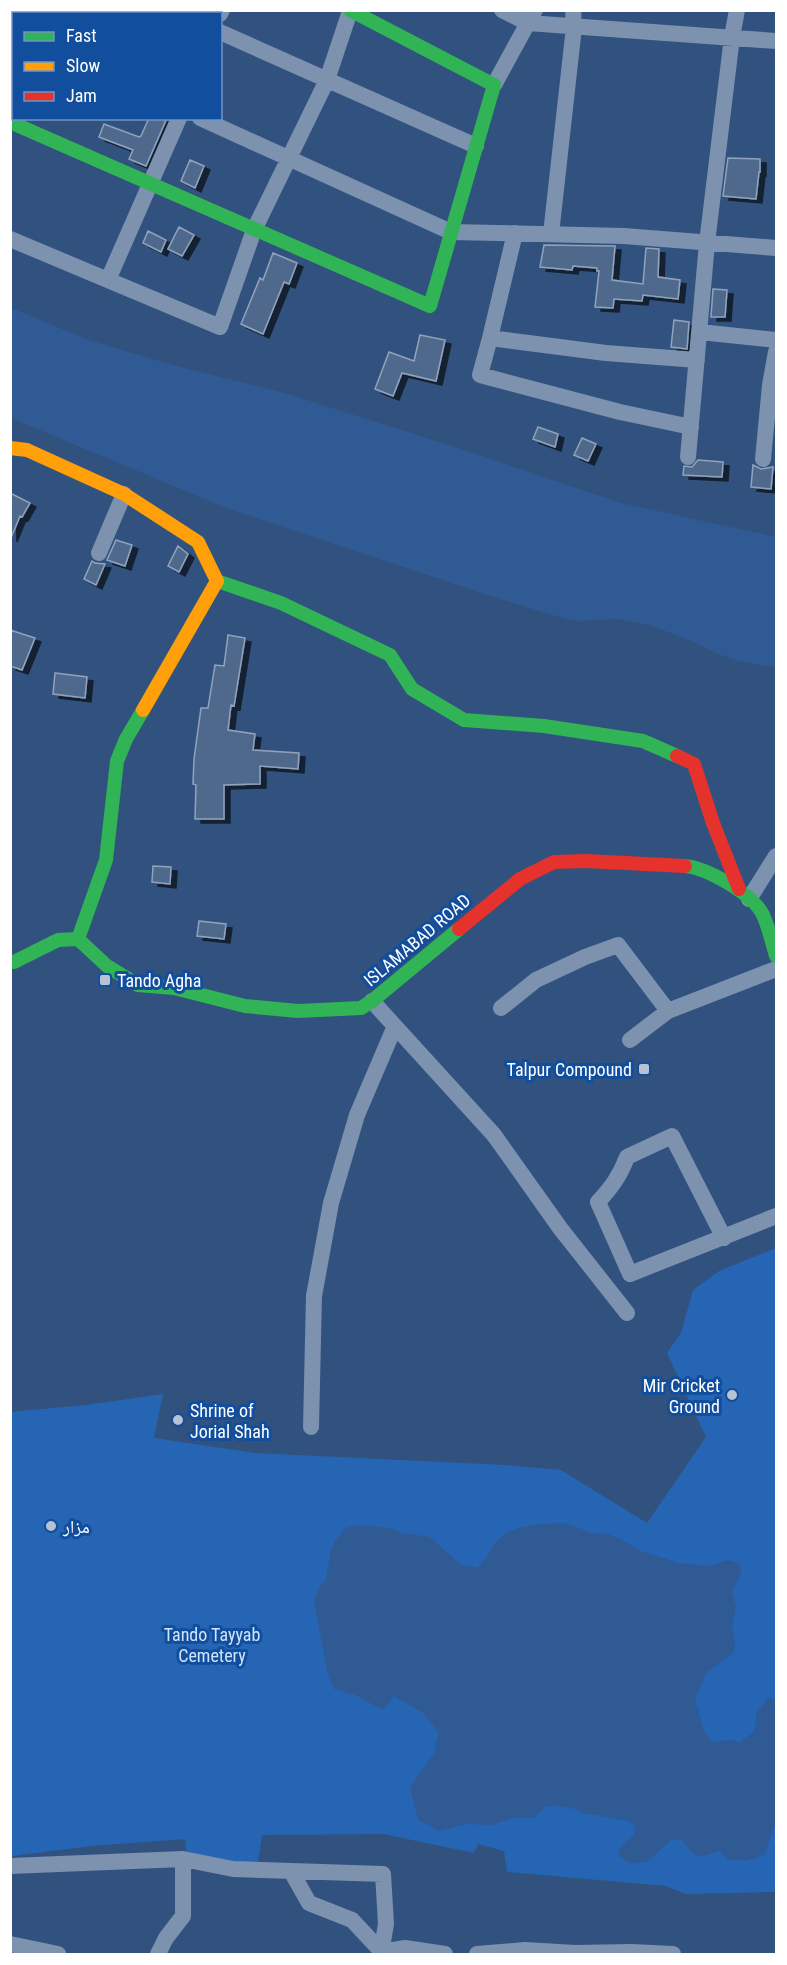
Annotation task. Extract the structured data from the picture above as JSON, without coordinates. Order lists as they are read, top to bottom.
{
  "streets": {
    "street": ["ISLAMABAD ROAD"]
  },
  "parks": ["Tando Tayyab Cemetery"],
  "places": {
    "transit": ["Tando Agha", "Talpur Compound"],
    "other": ["Mir Cricket Ground", "Shrine of Jorial Shah", "مزار"]
  },
  "legend": ["Fast", "Slow", "Jam"]
}
